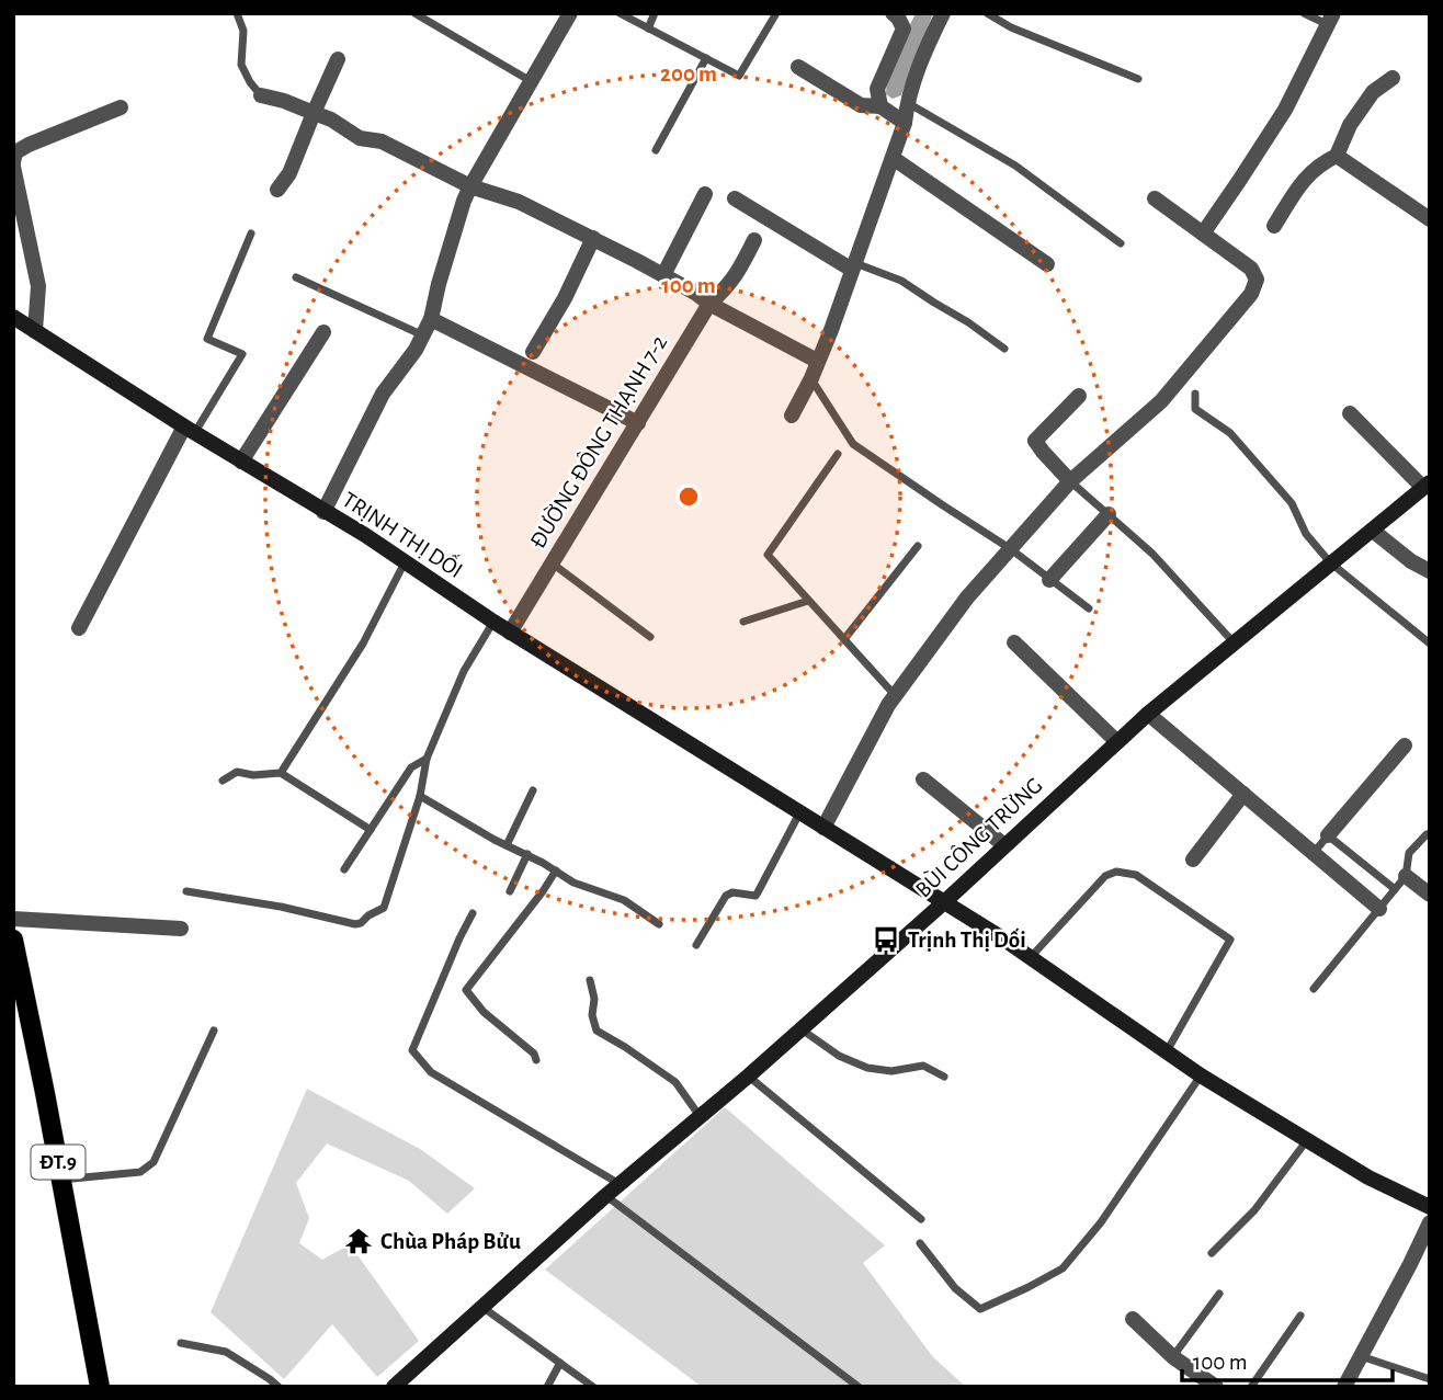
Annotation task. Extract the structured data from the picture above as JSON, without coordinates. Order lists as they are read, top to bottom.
{
  "streets": {
    "main road": ["ĐT.9"],
    "street": ["ĐƯỜNG ĐÔNG THẠNH 7-2", "TRỊNH THỊ DỐI", "BÙI CÔNG TRỪNG"]
  },
  "crossings": [
    ["ĐƯỜNG ĐÔNG THẠNH 7-2", "TRỊNH THỊ DỐI"],
    ["TRỊNH THỊ DỐI", "BÙI CÔNG TRỪNG"]
  ],
  "places": {
    "bus stop": ["Trịnh Thị Dối"],
    "temple": ["Chùa Pháp Bửu"]
  },
  "scale_bar": "100 m",
  "rings": ["200 m", "100 m"]
}
